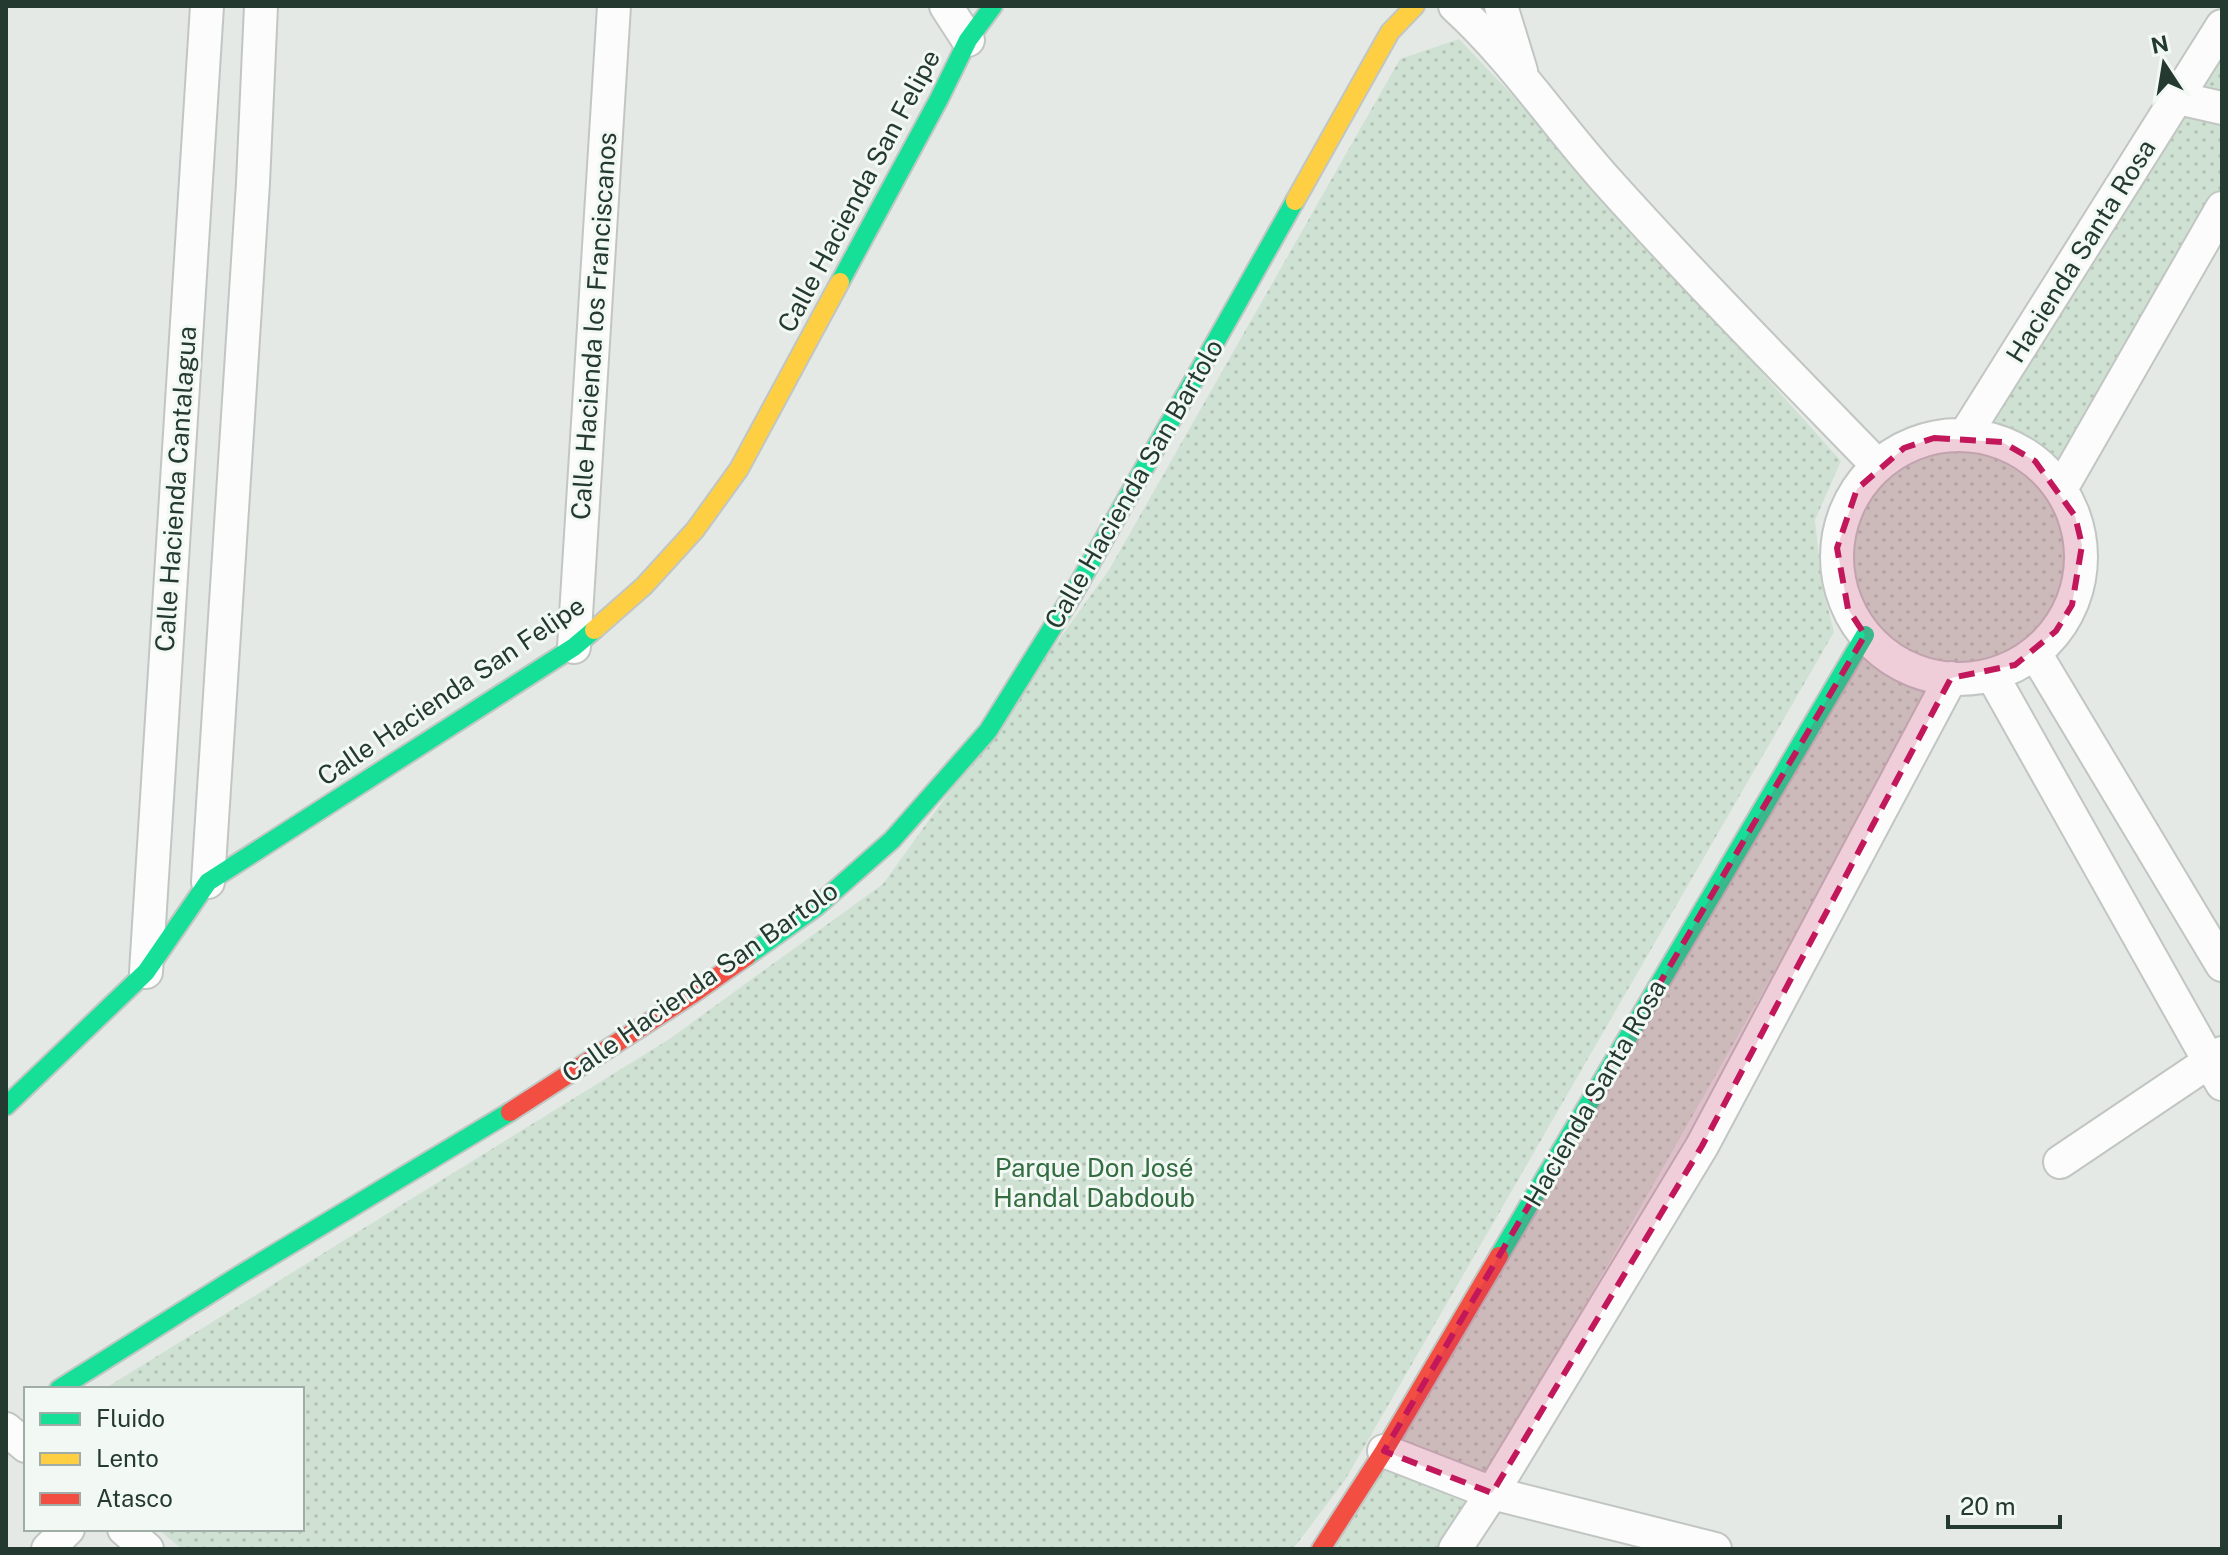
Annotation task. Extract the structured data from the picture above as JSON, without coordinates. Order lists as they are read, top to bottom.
{
  "streets": {
    "street": [
      "Calle Hacienda San Felipe",
      "Hacienda Santa Rosa",
      "Calle Hacienda los Franciscanos",
      "Calle Hacienda San Bartolo",
      "Calle Hacienda Cantalagua"
    ]
  },
  "crossings": [
    ["Calle Hacienda San Felipe", "Calle Hacienda los Franciscanos"],
    ["Calle Hacienda San Felipe", "Calle Hacienda Cantalagua"]
  ],
  "parks": ["Parque Don José Handal Dabdoub"],
  "legend": ["Fluido", "Lento", "Atasco"],
  "scale_bar": "20 m",
  "north": "top"
}
